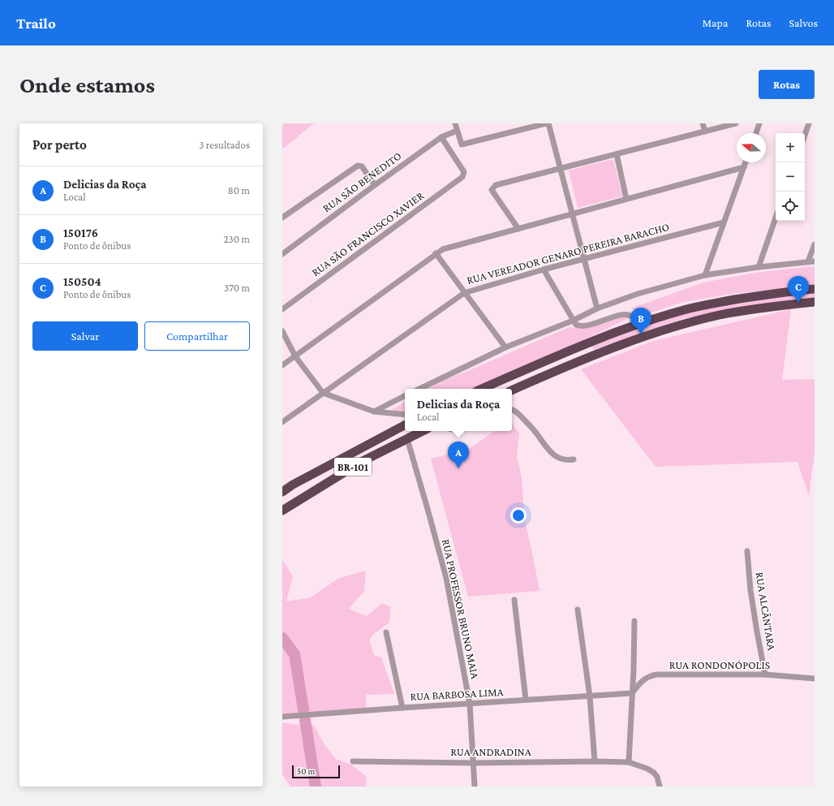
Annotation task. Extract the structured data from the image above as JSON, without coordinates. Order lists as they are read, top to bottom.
{
  "streets": {
    "highway": ["BR-101"],
    "street": [
      "RUA SÃO BENEDITO",
      "RUA SÃO FRANCISCO XAVIER",
      "RUA VEREADOR GENARO PEREIRA BARACHO",
      "RUA PROFESSOR BRUNO MAIA",
      "RUA ALCÂNTARA",
      "RUA RONDONÓPOLIS",
      "RUA BARBOSA LIMA",
      "RUA ANDRADINA"
    ]
  },
  "crossings": [
    ["RUA SÃO BENEDITO", "RUA SÃO FRANCISCO XAVIER"],
    ["BR-101", "RUA PROFESSOR BRUNO MAIA"],
    ["RUA PROFESSOR BRUNO MAIA", "RUA BARBOSA LIMA"],
    ["RUA PROFESSOR BRUNO MAIA", "RUA ANDRADINA"],
    ["RUA ALCÂNTARA", "RUA RONDONÓPOLIS"],
    ["RUA RONDONÓPOLIS", "RUA BARBOSA LIMA"]
  ],
  "scale_bar": "50 m",
  "north": "left",
  "page": {
    "header": "Trailo",
    "nav": ["Mapa", "Rotas", "Salvos"],
    "buttons": [
      "Rotas",
      ["Salvar", "Compartilhar"]
    ],
    "title": "Onde estamos",
    "heading": ["Por perto", "3 resultados"],
    "map_buttons": ["+", "−"],
    "list": [
      {
        "mark": "A",
        "name": "Delicias da Roça",
        "note": "Local",
        "value": "80 m"
      },
      {
        "mark": "B",
        "name": "150176",
        "note": "Ponto de ônibus",
        "value": "230 m"
      },
      {
        "mark": "C",
        "name": "150504",
        "note": "Ponto de ônibus",
        "value": "370 m"
      }
    ],
    "pins": ["C", "B", "A"],
    "popup": ["Delicias da Roça", "Local"],
    "scale": "50 m"
  }
}
